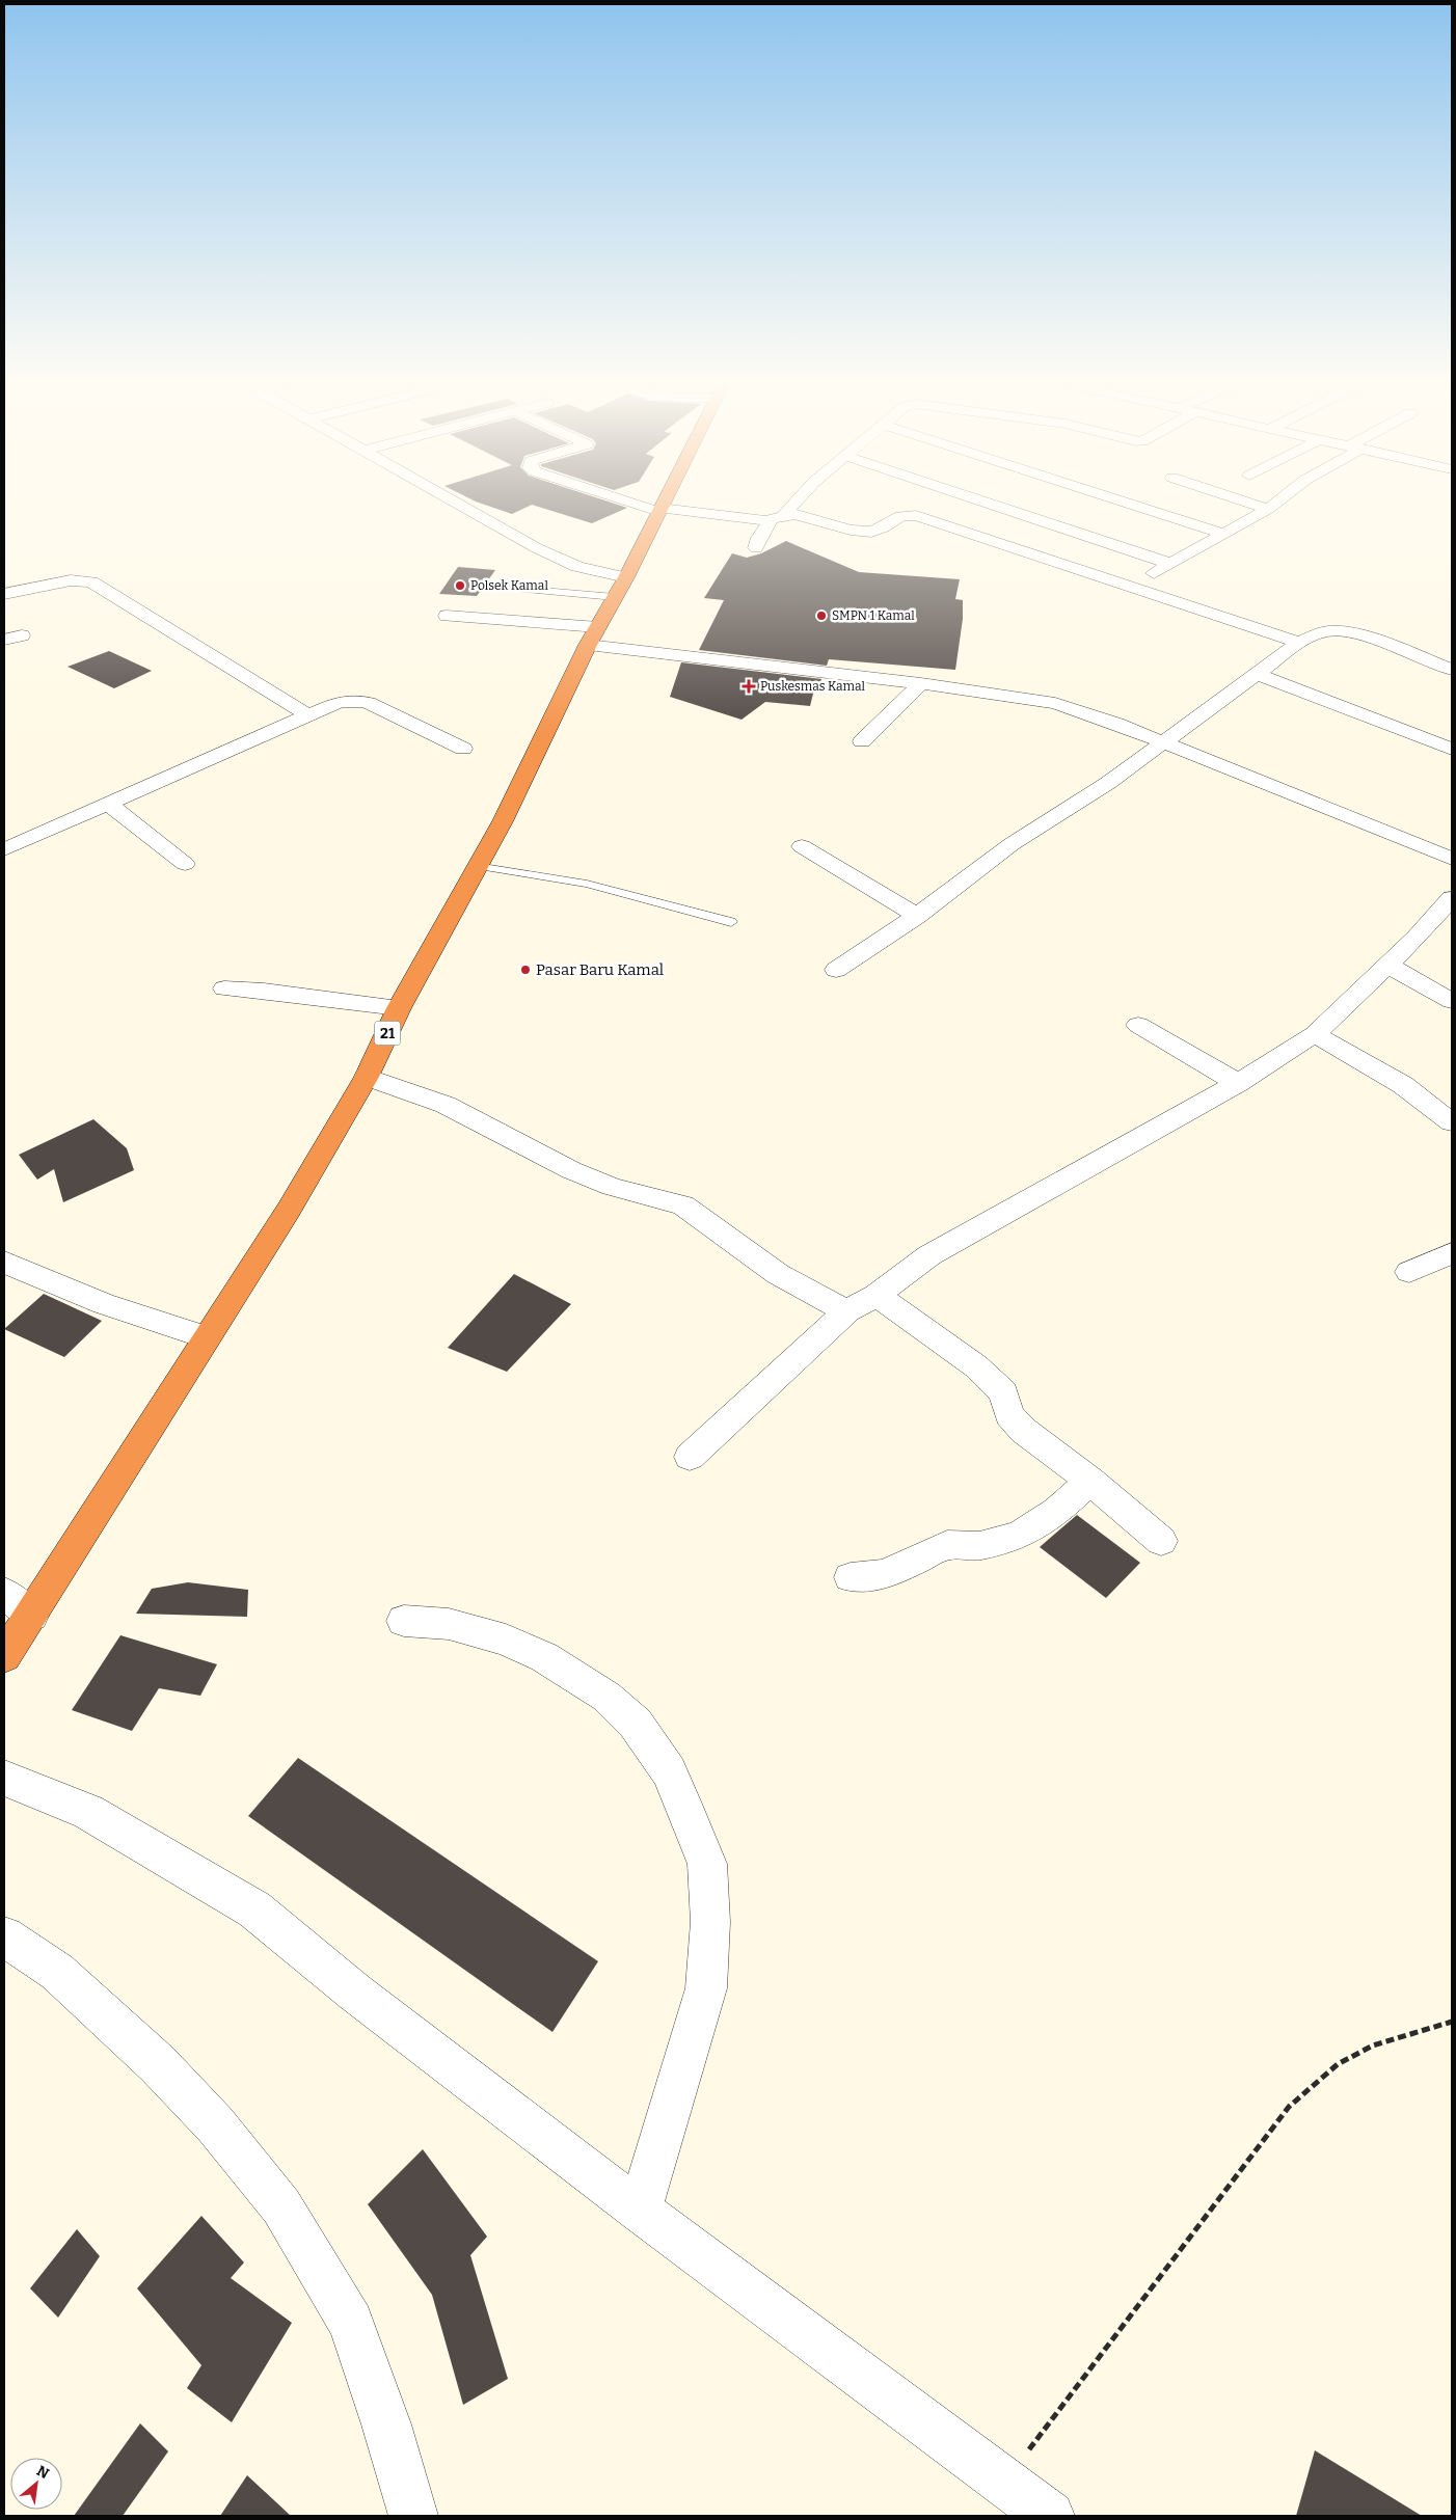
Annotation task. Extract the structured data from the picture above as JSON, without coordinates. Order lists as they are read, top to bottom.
{
  "streets": {
    "highway": ["21"]
  },
  "places": {
    "other": ["Polsek Kamal", "SMPN 1 Kamal", "Pasar Baru Kamal"],
    "health": ["Puskesmas Kamal"]
  },
  "north": "top right"
}
